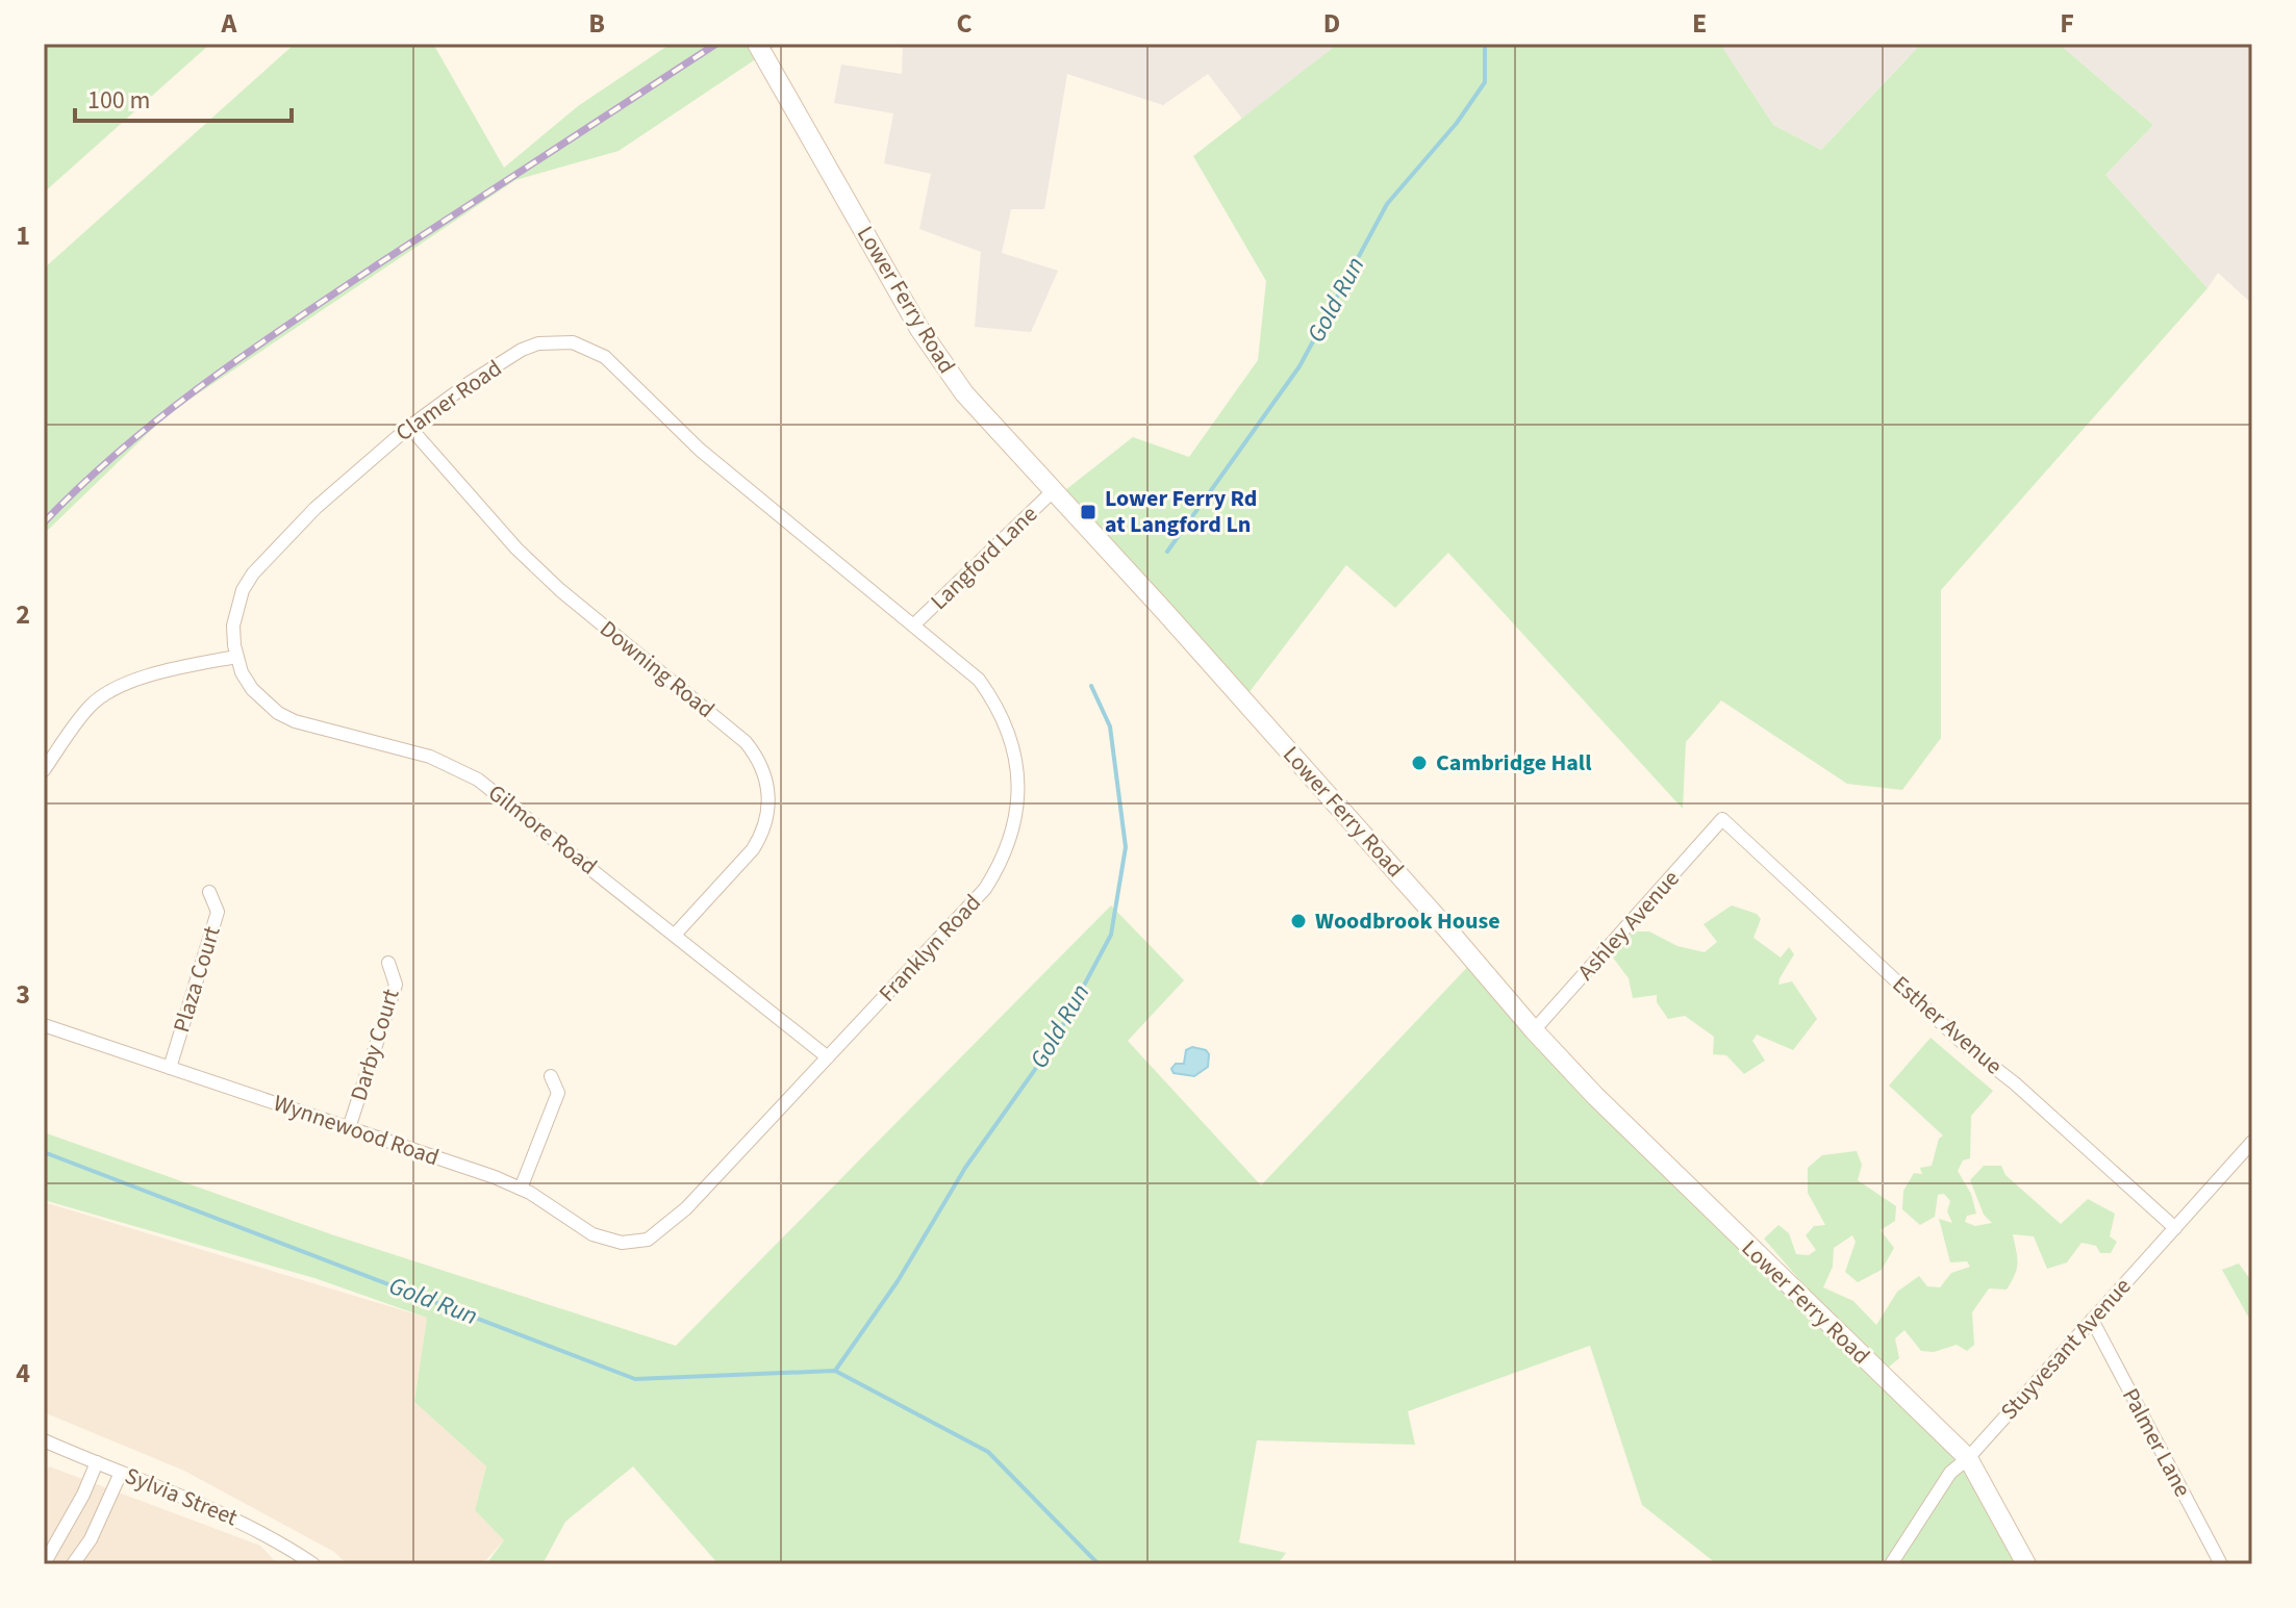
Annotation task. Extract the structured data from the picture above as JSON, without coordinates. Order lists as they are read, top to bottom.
{
  "streets": {
    "street": [
      "Lower Ferry Road",
      "Clamer Road",
      "Langford Lane",
      "Downing Road",
      "Gilmore Road",
      "Ashley Avenue",
      "Franklyn Road",
      "Plaza Court",
      "Esther Avenue",
      "Darby Court",
      "Wynnewood Road",
      "Stuyvesant Avenue",
      "Palmer Lane",
      "Sylvia Street"
    ]
  },
  "crossings": [
    ["Lower Ferry Road", "Langford Lane"],
    ["Lower Ferry Road", "Ashley Avenue"],
    ["Lower Ferry Road", "Stuyvesant Avenue"],
    ["Clamer Road", "Langford Lane"],
    ["Clamer Road", "Downing Road"],
    ["Clamer Road", "Gilmore Road"],
    ["Clamer Road", "Franklyn Road"],
    ["Langford Lane", "Franklyn Road"],
    ["Downing Road", "Gilmore Road"],
    ["Gilmore Road", "Franklyn Road"],
    ["Ashley Avenue", "Esther Avenue"],
    ["Franklyn Road", "Wynnewood Road"],
    ["Plaza Court", "Wynnewood Road"],
    ["Esther Avenue", "Stuyvesant Avenue"],
    ["Darby Court", "Wynnewood Road"],
    ["Stuyvesant Avenue", "Palmer Lane"]
  ],
  "water": ["Gold Run"],
  "places": {
    "transit": ["Lower Ferry Rd at Langford Ln"],
    "other": ["Cambridge Hall", "Woodbrook House"]
  },
  "scale_bar": "100 m",
  "grid": {
    "columns": [
      "A",
      "B",
      "C",
      "D",
      "E",
      "F"
    ],
    "rows": [
      "1",
      "2",
      "3",
      "4"
    ]
  }
}
